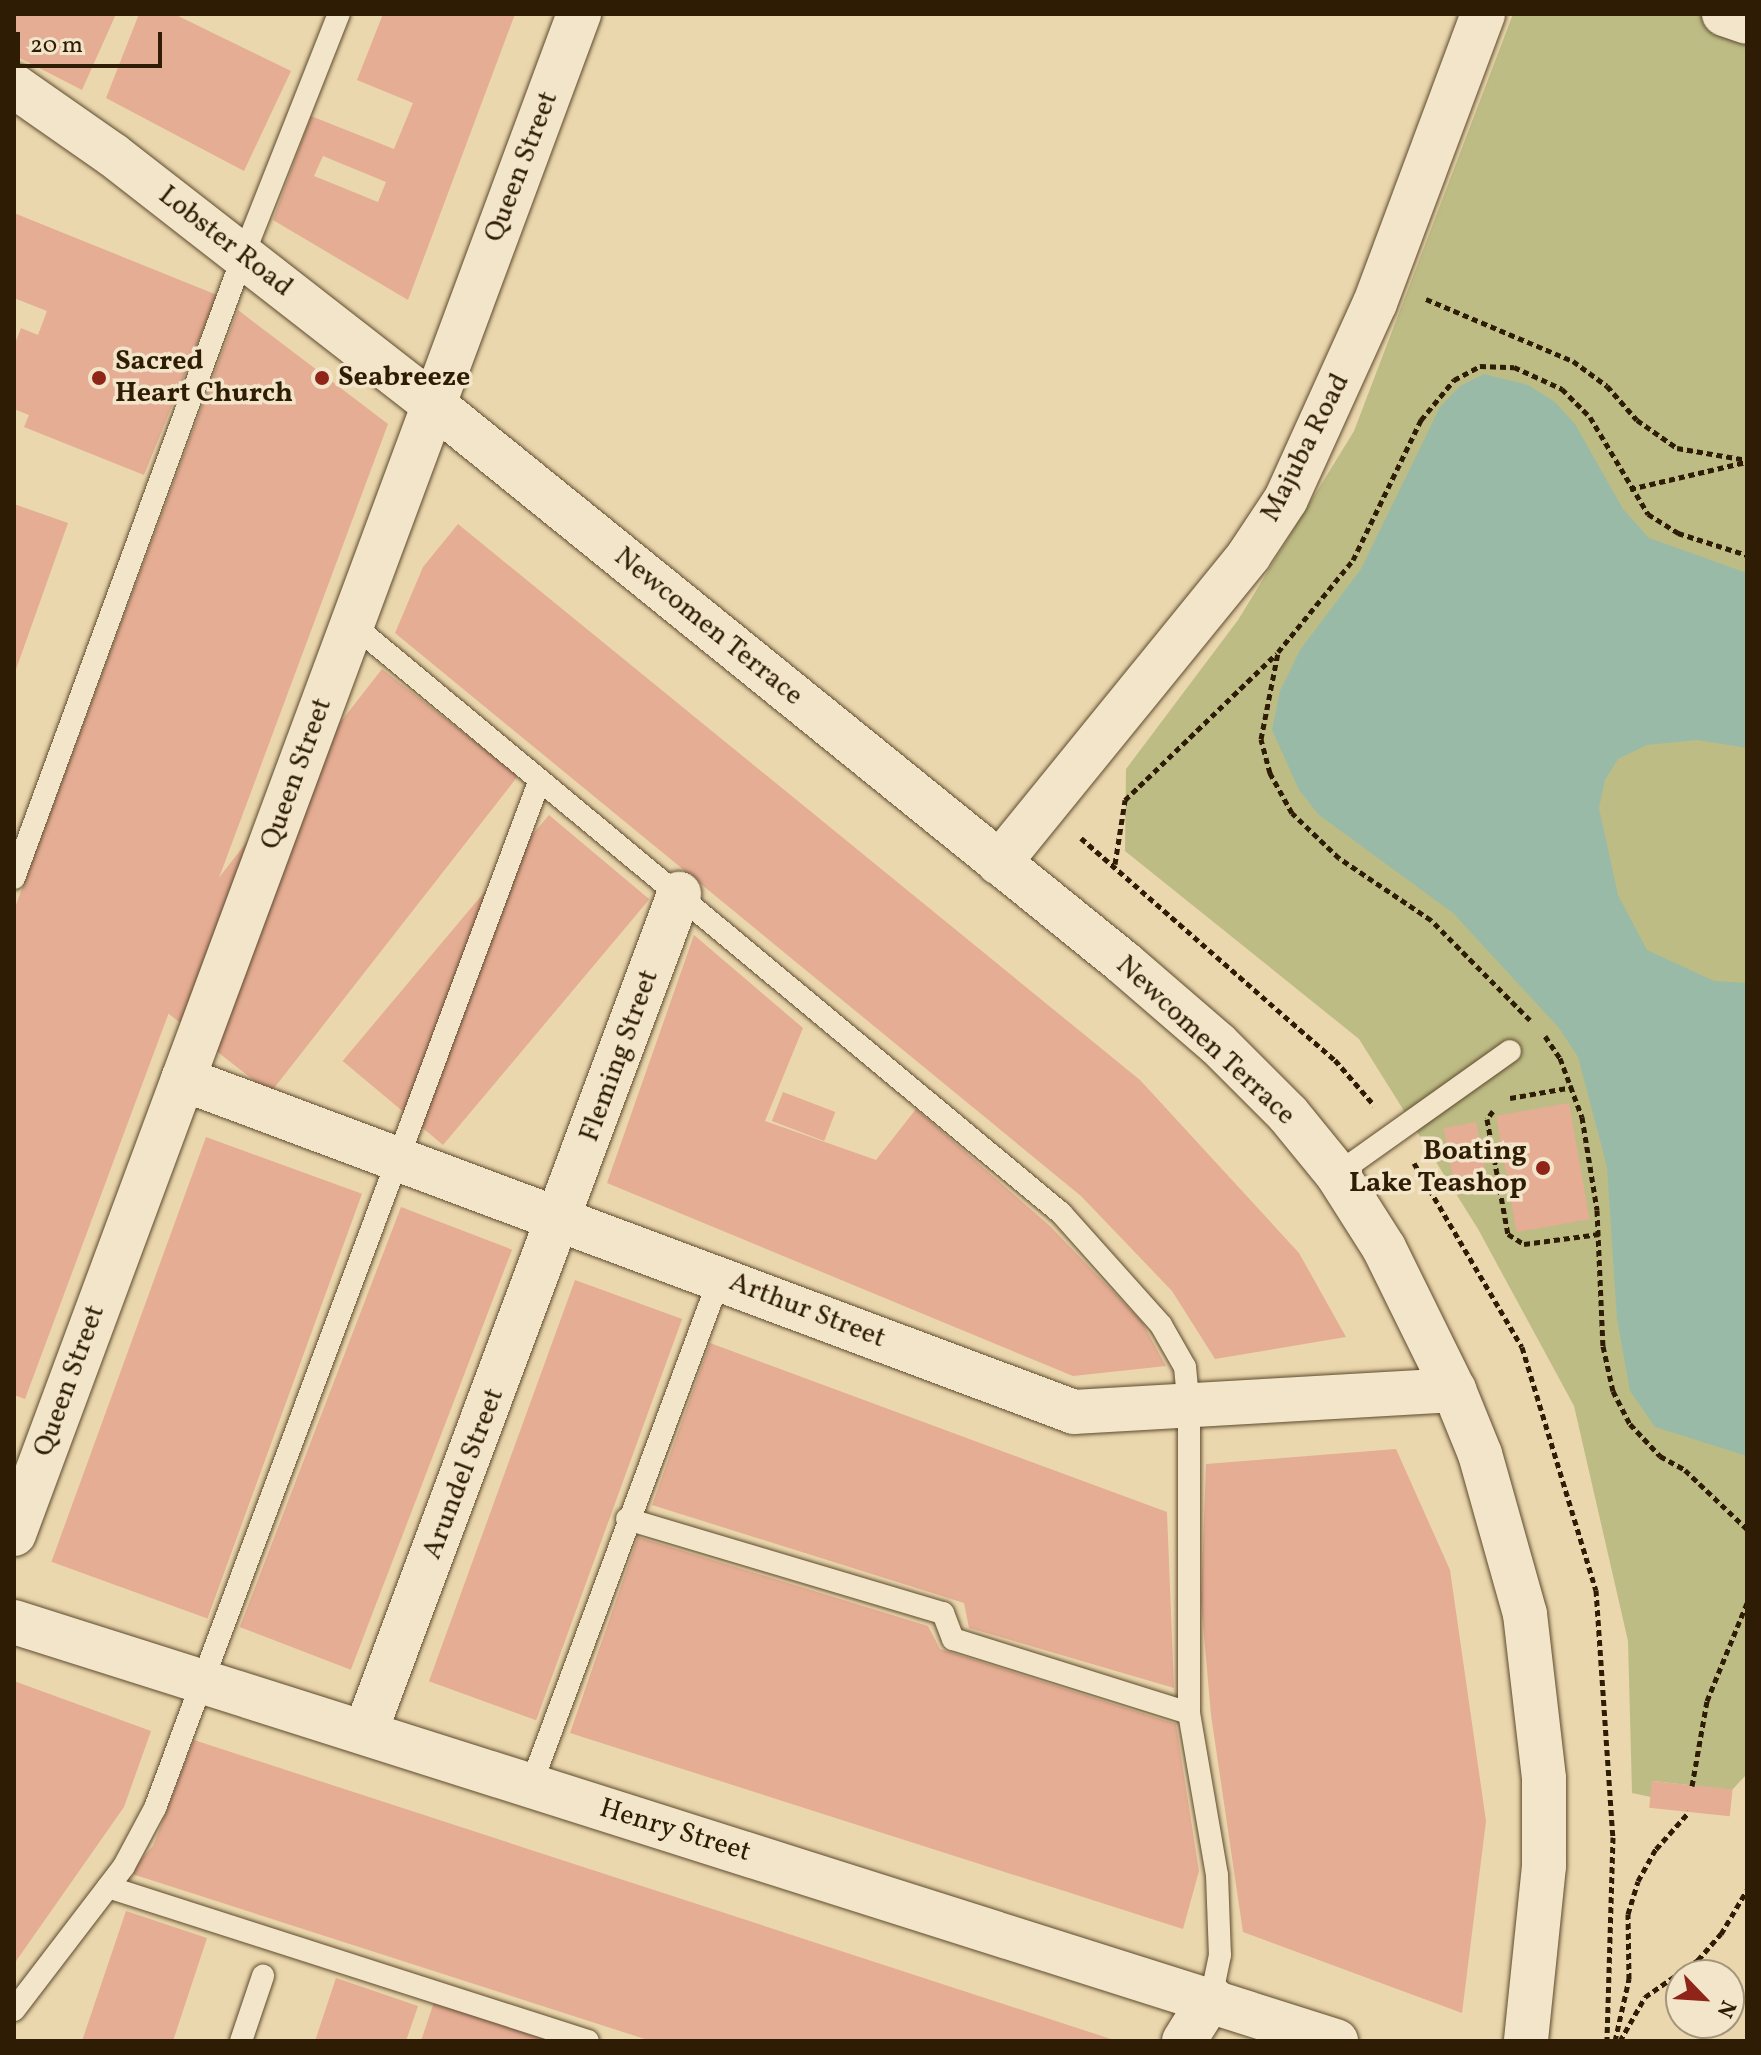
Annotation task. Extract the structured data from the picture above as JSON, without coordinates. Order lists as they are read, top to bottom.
{
  "streets": {
    "street": [
      "Queen Street",
      "Lobster Road",
      "Majuba Road",
      "Newcomen Terrace",
      "Fleming Street",
      "Arthur Street",
      "Arundel Street",
      "Henry Street"
    ]
  },
  "crossings": [
    ["Queen Street", "Lobster Road"],
    ["Queen Street", "Newcomen Terrace"],
    ["Queen Street", "Arthur Street"],
    ["Lobster Road", "Newcomen Terrace"],
    ["Majuba Road", "Newcomen Terrace"],
    ["Newcomen Terrace", "Arthur Street"],
    ["Fleming Street", "Arthur Street"],
    ["Fleming Street", "Arundel Street"],
    ["Arthur Street", "Arundel Street"],
    ["Arundel Street", "Henry Street"]
  ],
  "places": ["Sacred Heart Church", "Seabreeze", "Boating Lake Teashop"],
  "scale_bar": "20 m",
  "north": "bottom right"
}
